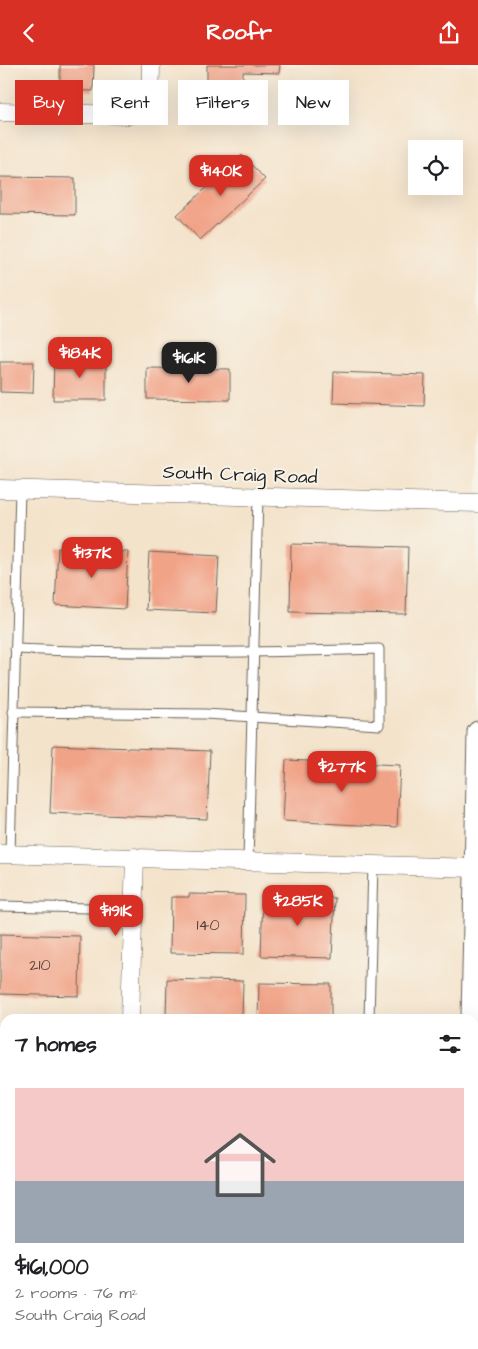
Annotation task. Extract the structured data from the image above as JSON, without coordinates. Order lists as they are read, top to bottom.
{
  "streets": {
    "street": ["South Craig Road"]
  },
  "house_numbers": ["140", "210"],
  "page": {
    "header": "Roofr",
    "chip": [
      "Buy",
      "Rent",
      "Filters",
      "New"
    ],
    "price": [
      "$140K",
      "$184K",
      "$161K",
      "$137K",
      "$277K",
      "$285K",
      "$191K"
    ],
    "heading": "7 homes",
    "list": [
      {
        "name": "$161,000",
        "note": "2 rooms · 76 m² · South Craig Road"
      }
    ]
  }
}
